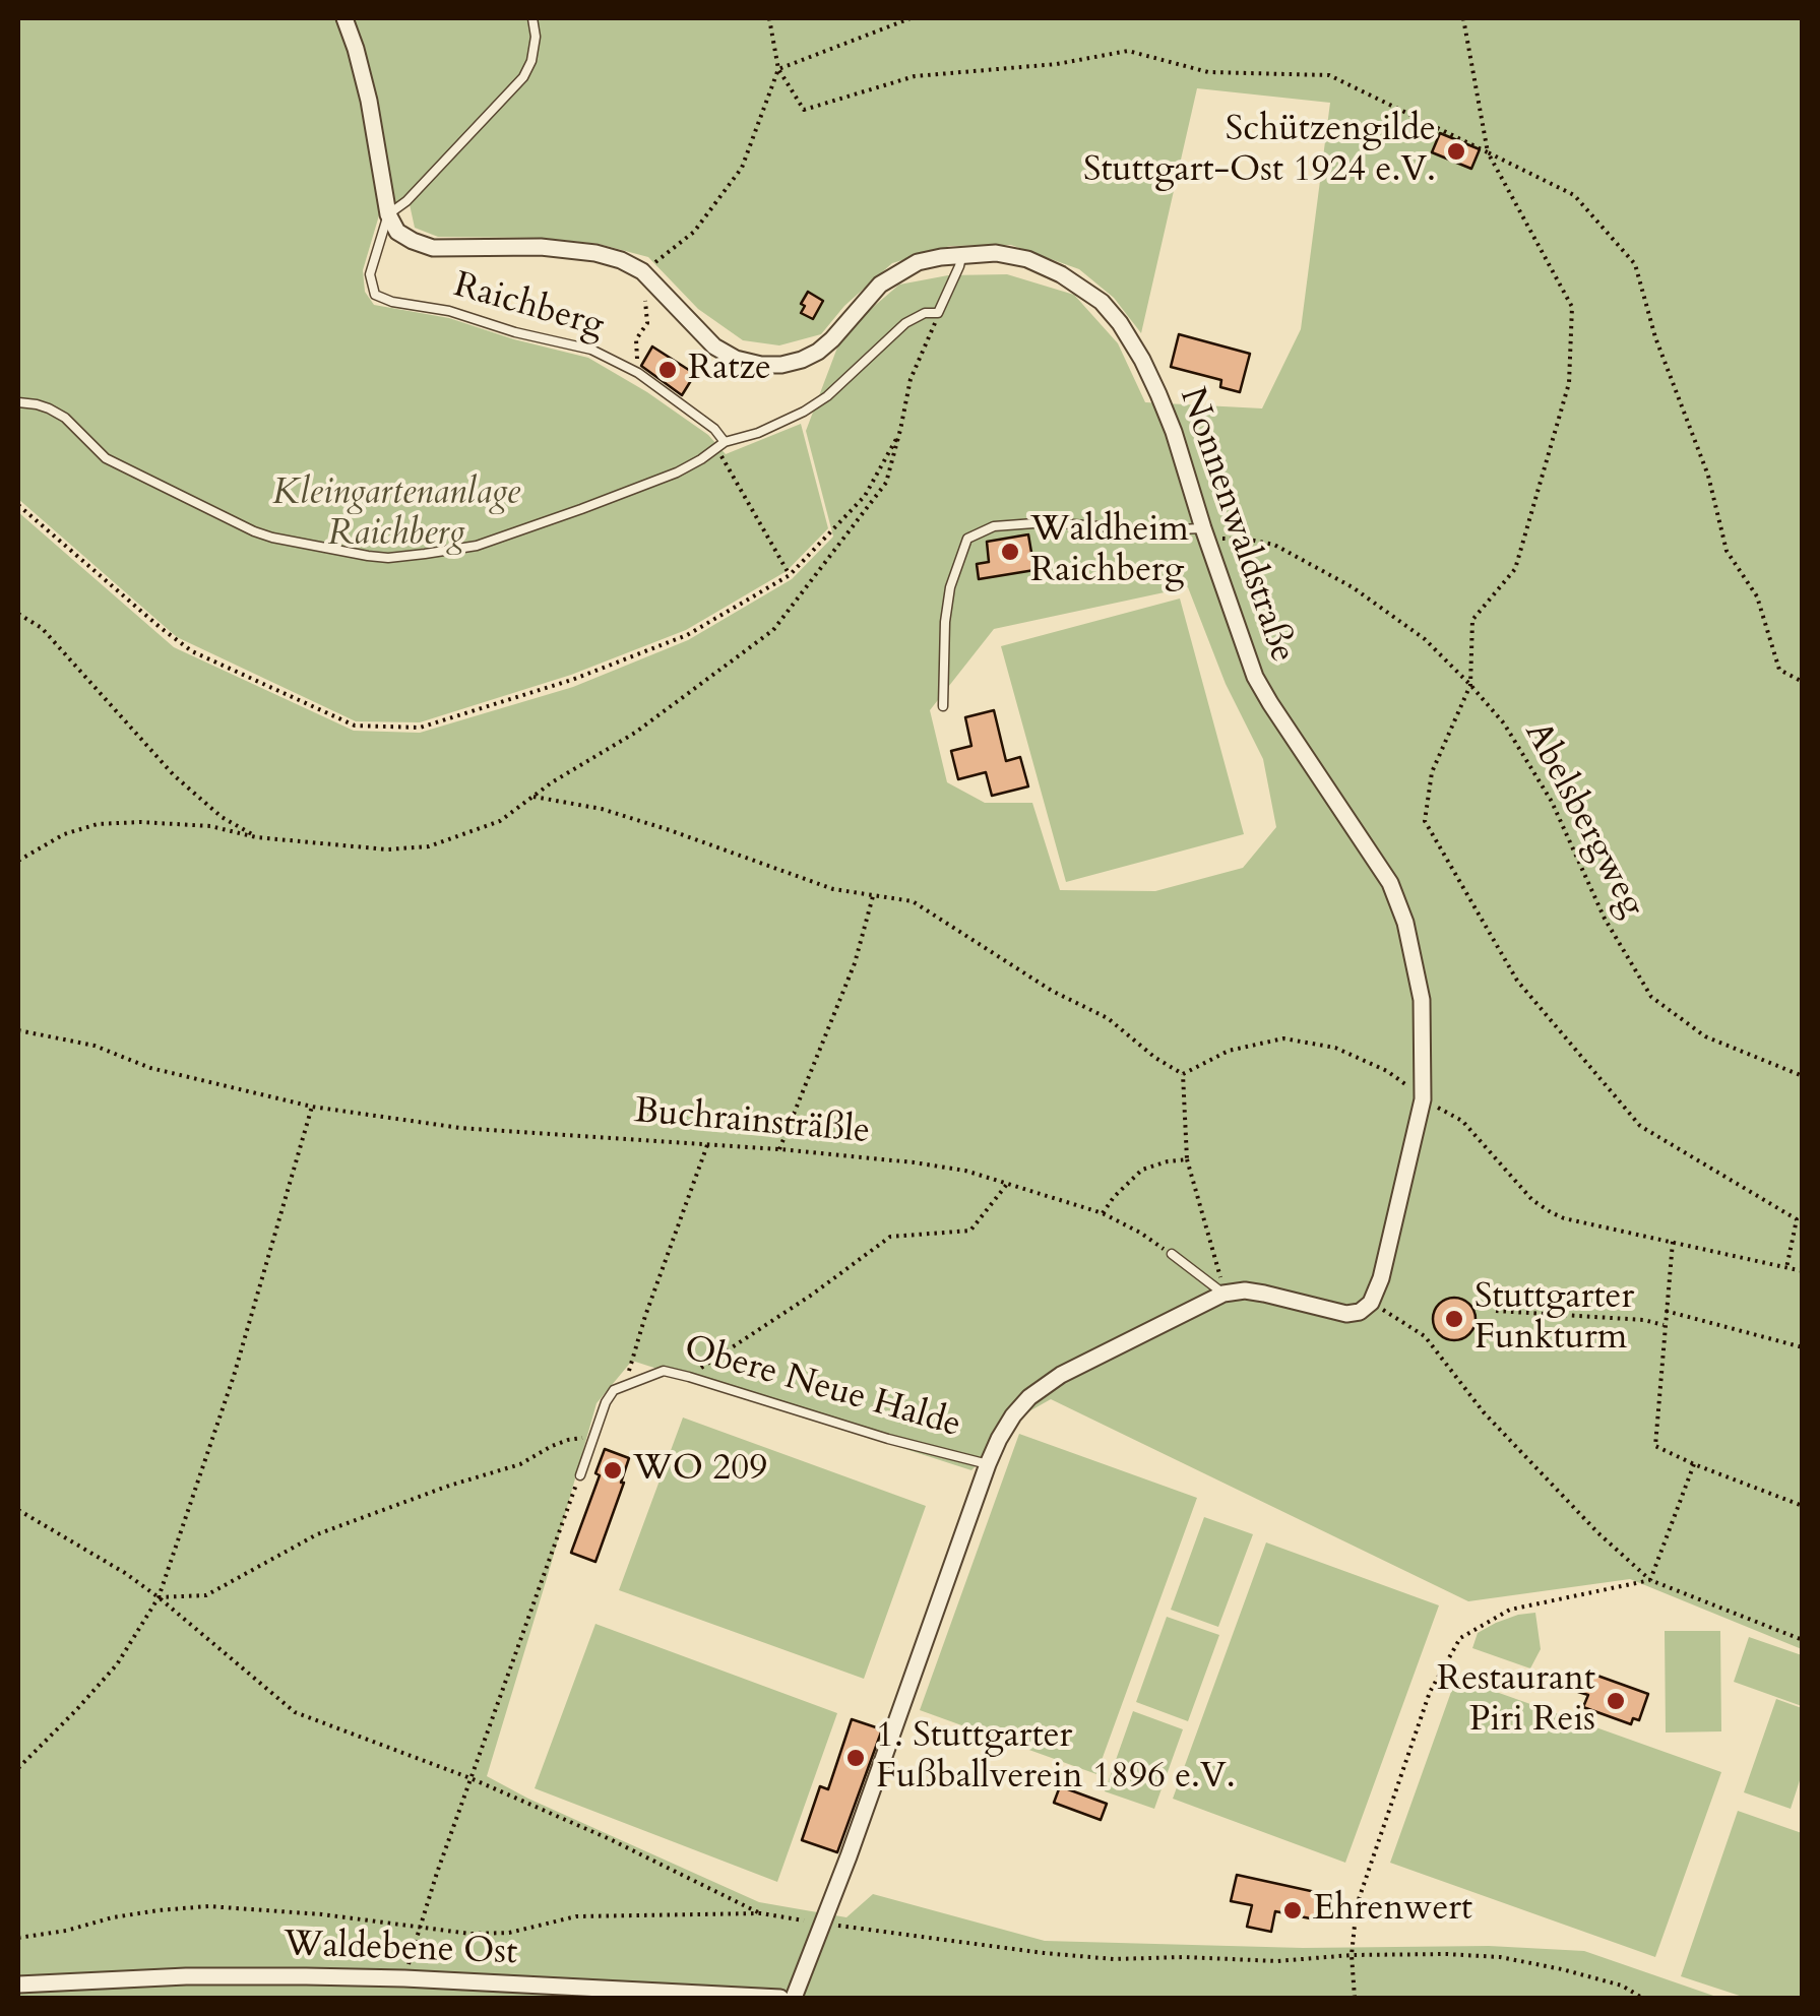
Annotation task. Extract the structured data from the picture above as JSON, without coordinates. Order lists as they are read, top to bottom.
{
  "streets": {
    "street": ["Nonnenwaldstraße", "Waldebene Ost"],
    "lane": ["Raichberg", "Obere Neue Halde"],
    "path": ["Abelsbergweg", "Buchrainsträßle"]
  },
  "crossings": [
    ["Raichberg", "Nonnenwaldstraße"],
    ["Nonnenwaldstraße", "Abelsbergweg"]
  ],
  "parks": ["Kleingartenanlage Raichberg"],
  "places": [
    "Schützengilde Stuttgart-Ost 1924 e.V.",
    "Ratze",
    "Waldheim Raichberg",
    "Stuttgarter Funkturm",
    "WO 209",
    "Restaurant Piri Reis",
    "1. Stuttgarter Fußballverein 1896 e.V.",
    "Ehrenwert"
  ]
}
